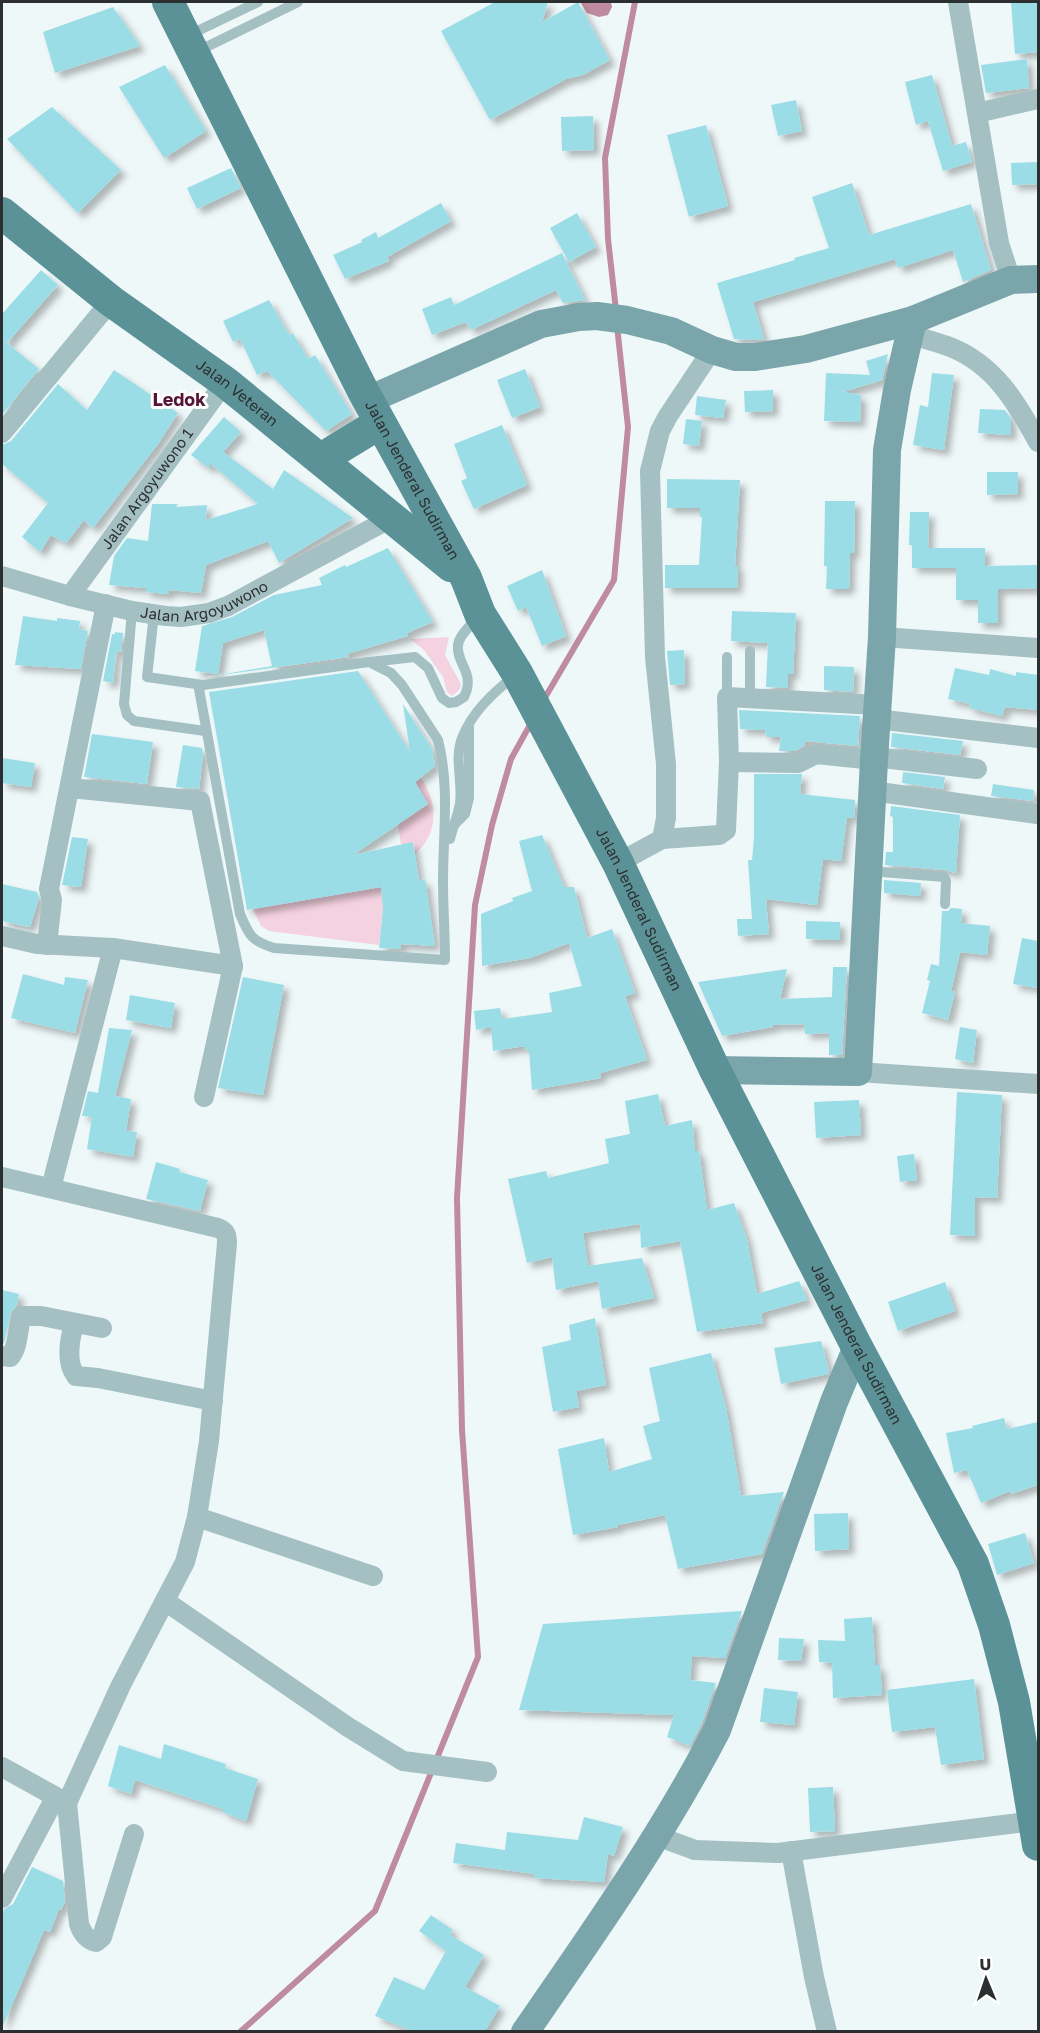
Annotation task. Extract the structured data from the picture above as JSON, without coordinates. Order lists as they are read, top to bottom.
{
  "streets": {
    "main road": ["Jalan Veteran", "Jalan Jenderal Sudirman"],
    "street": ["Jalan Argoyuwono 1", "Jalan Argoyuwono"]
  },
  "crossings": [
    ["Jalan Veteran", "Jalan Jenderal Sudirman"],
    ["Jalan Veteran", "Jalan Argoyuwono 1"],
    ["Jalan Veteran", "Jalan Argoyuwono"],
    ["Jalan Argoyuwono 1", "Jalan Argoyuwono"]
  ],
  "districts": ["Ledok"],
  "north": "top"
}
